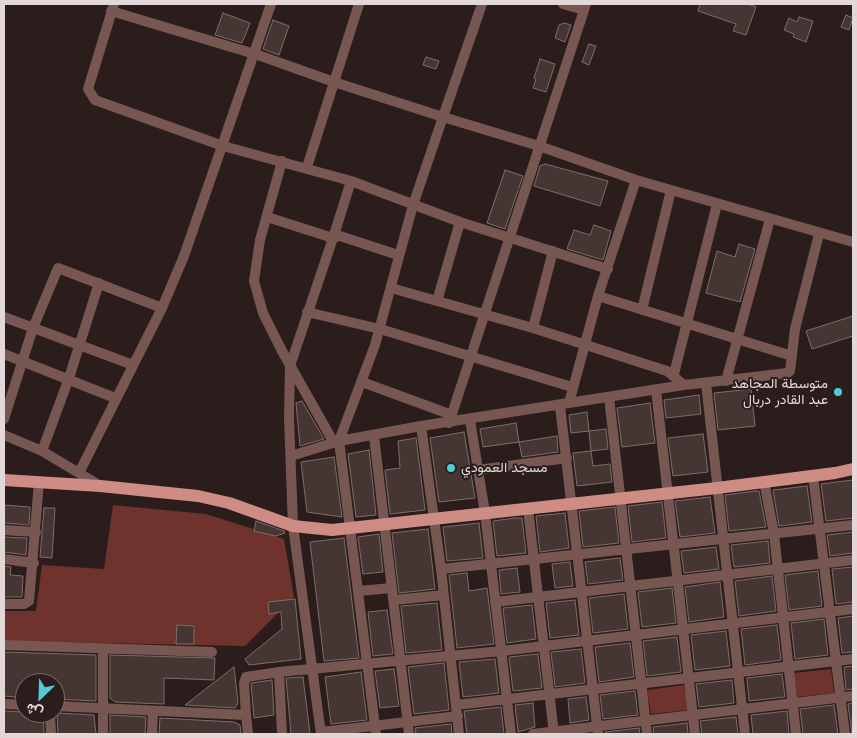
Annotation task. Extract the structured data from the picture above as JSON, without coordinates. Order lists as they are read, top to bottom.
{
  "places": ["متوسطة المجاهد عبد القادر دربال", "مسجد العمودي"],
  "north": "bottom left"
}
